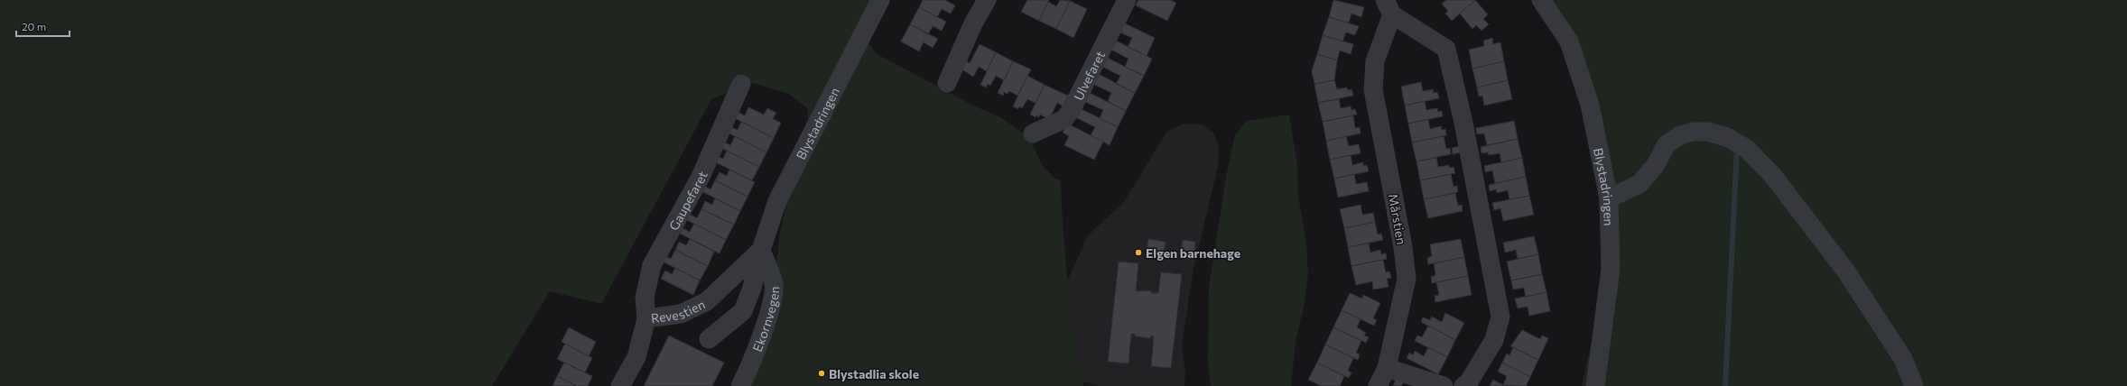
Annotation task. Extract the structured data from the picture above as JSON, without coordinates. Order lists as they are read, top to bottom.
{
  "streets": {
    "street": [
      "Ulvefaret",
      "Blystadringen",
      "Gaupefaret",
      "Mårstien",
      "Revestien",
      "Ekornvegen"
    ]
  },
  "crossings": [
    ["Blystadringen", "Revestien"],
    ["Blystadringen", "Ekornvegen"],
    ["Gaupefaret", "Revestien"],
    ["Revestien", "Ekornvegen"]
  ],
  "places": ["Elgen barnehage", "Blystadlia skole"],
  "scale_bar": "20 m"
}
